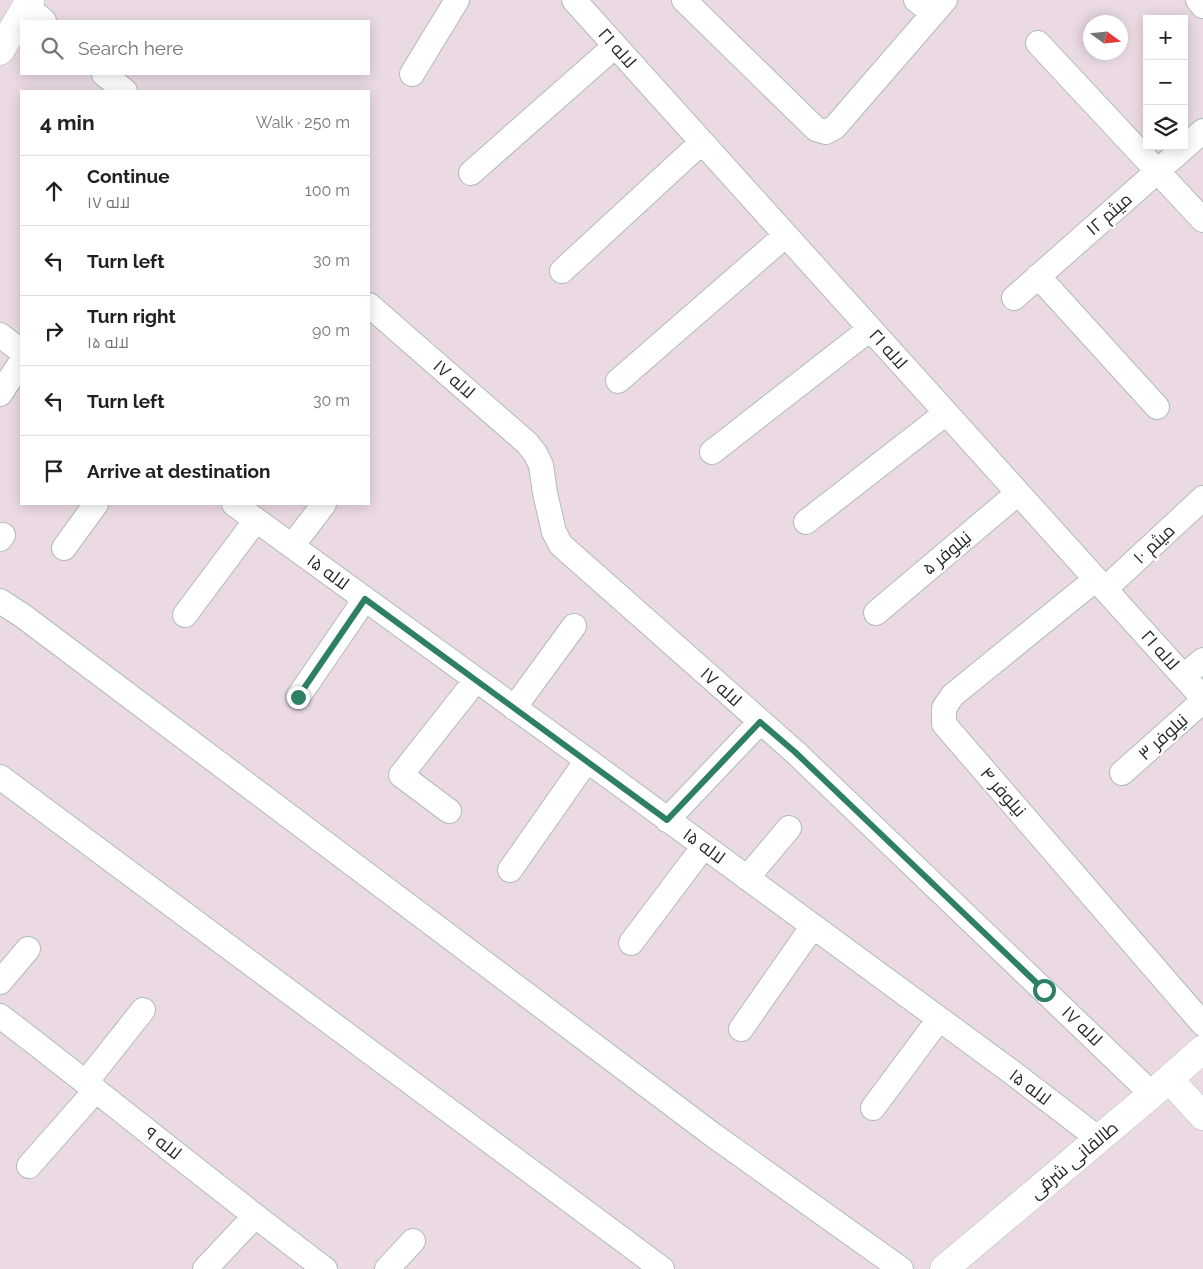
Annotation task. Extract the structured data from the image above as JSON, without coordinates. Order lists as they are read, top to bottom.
{
  "streets": {
    "street": [
      "لاله ۲۱",
      "میثم ۱۲",
      "لاله ۱۷",
      "میثم ۱۰",
      "نیلوفر ۵",
      "لاله ۱۵",
      "نیلوفر ۳",
      "نیلوفر ۴",
      "لاله ۹",
      "طالقانی شرقی"
    ]
  },
  "crossings": [
    ["لاله ۲۱", "میثم ۱۰"],
    ["لاله ۲۱", "نیلوفر ۵"],
    ["لاله ۲۱", "نیلوفر ۳"],
    ["لاله ۲۱", "نیلوفر ۴"],
    ["لاله ۱۷", "طالقانی شرقی"],
    ["میثم ۱۰", "نیلوفر ۴"],
    ["لاله ۱۵", "طالقانی شرقی"]
  ],
  "north": "right",
  "page": {
    "map_buttons": ["+", "−"],
    "search": "Search here",
    "heading": ["4 min", "Walk · 250 m"],
    "list": [
      ["Continue", "لاله ۱۷", "100 m"],
      ["Turn left", "30 m"],
      ["Turn right", "لاله ۱۵", "90 m"],
      ["Turn left", "30 m"],
      "Arrive at destination"
    ]
  }
}
